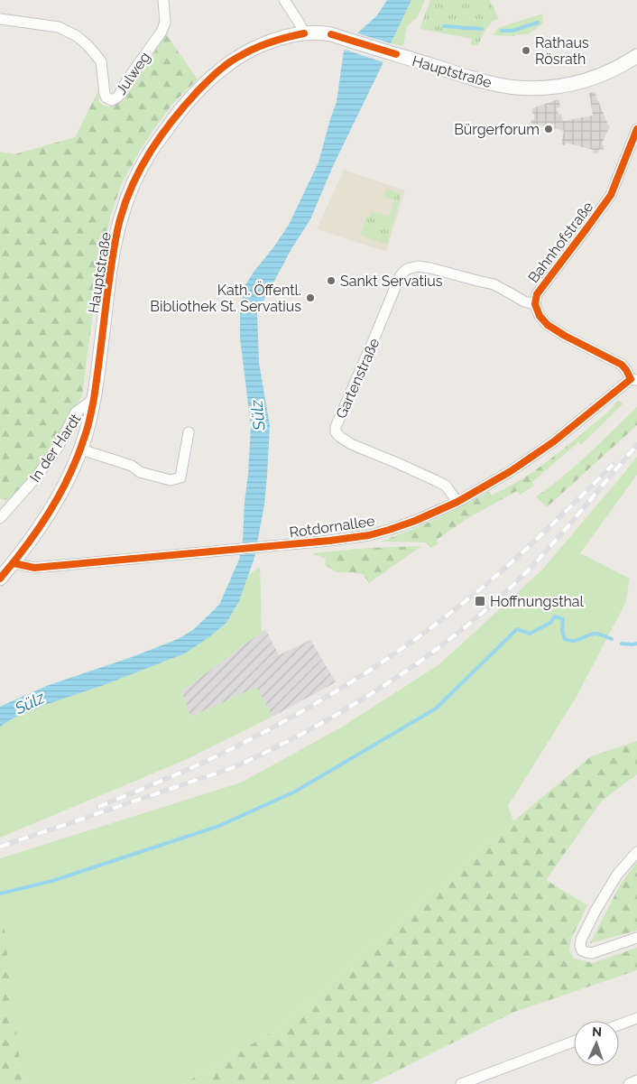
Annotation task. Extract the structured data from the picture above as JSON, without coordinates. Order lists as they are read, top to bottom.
{
  "streets": {
    "main road": ["Hauptstraße"],
    "street": [
      "Julweg",
      "Bahnhofstraße",
      "Gartenstraße",
      "In der Hardt",
      "Rotdornallee"
    ]
  },
  "crossings": [
    ["Hauptstraße", "In der Hardt"],
    ["Hauptstraße", "Rotdornallee"],
    ["Bahnhofstraße", "Gartenstraße"],
    ["Bahnhofstraße", "Rotdornallee"],
    ["Gartenstraße", "Rotdornallee"]
  ],
  "water": ["Sülz"],
  "places": {
    "other": [
      "Rathaus Rösrath",
      "Bürgerforum",
      "Sankt Servatius",
      "Kath. Öffentl. Bibliothek St. Servatius"
    ],
    "transit": ["Hoffnungsthal"]
  },
  "north": "top"
}
